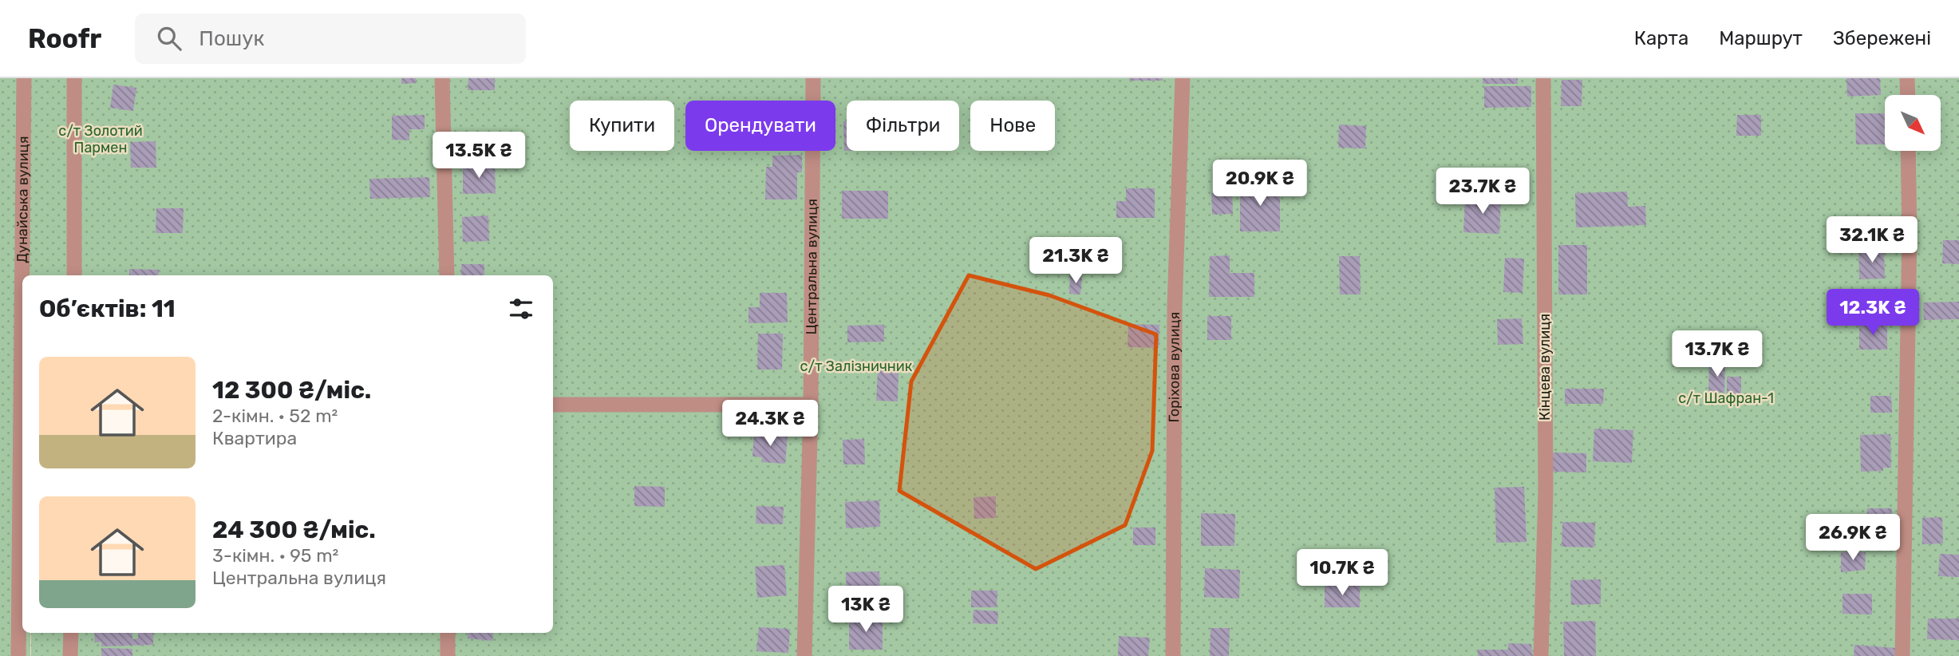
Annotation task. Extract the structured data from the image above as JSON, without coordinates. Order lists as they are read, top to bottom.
{
  "streets": {
    "street": [
      "Дунайська вулиця",
      "Центральна вулиця",
      "Горіхова вулиця",
      "Кінцева вулиця"
    ]
  },
  "parks": ["с/т Золотий Пармен", "с/т Залізничник", "с/т Шафран-1"],
  "north": "bottom right",
  "page": {
    "header": "Roofr",
    "search": "Пошук",
    "nav": ["Карта", "Маршрут", "Збережені"],
    "chip": [
      "Купити",
      "Орендувати",
      "Фільтри",
      "Нове"
    ],
    "price": [
      "13.5K ₴",
      "20.9K ₴",
      "23.7K ₴",
      "32.1K ₴",
      "21.3K ₴",
      "12.3K ₴",
      "13.7K ₴",
      "24.3K ₴",
      "26.9K ₴",
      "10.7K ₴",
      "13K ₴"
    ],
    "heading": "Об’єктів: 11",
    "list": [
      {
        "name": "12 300 ₴/міс.",
        "note": "2-кімн. · 52 m² · Квартира"
      },
      {
        "name": "24 300 ₴/міс.",
        "note": "3-кімн. · 95 m² · Центральна вулиця"
      }
    ]
  }
}
